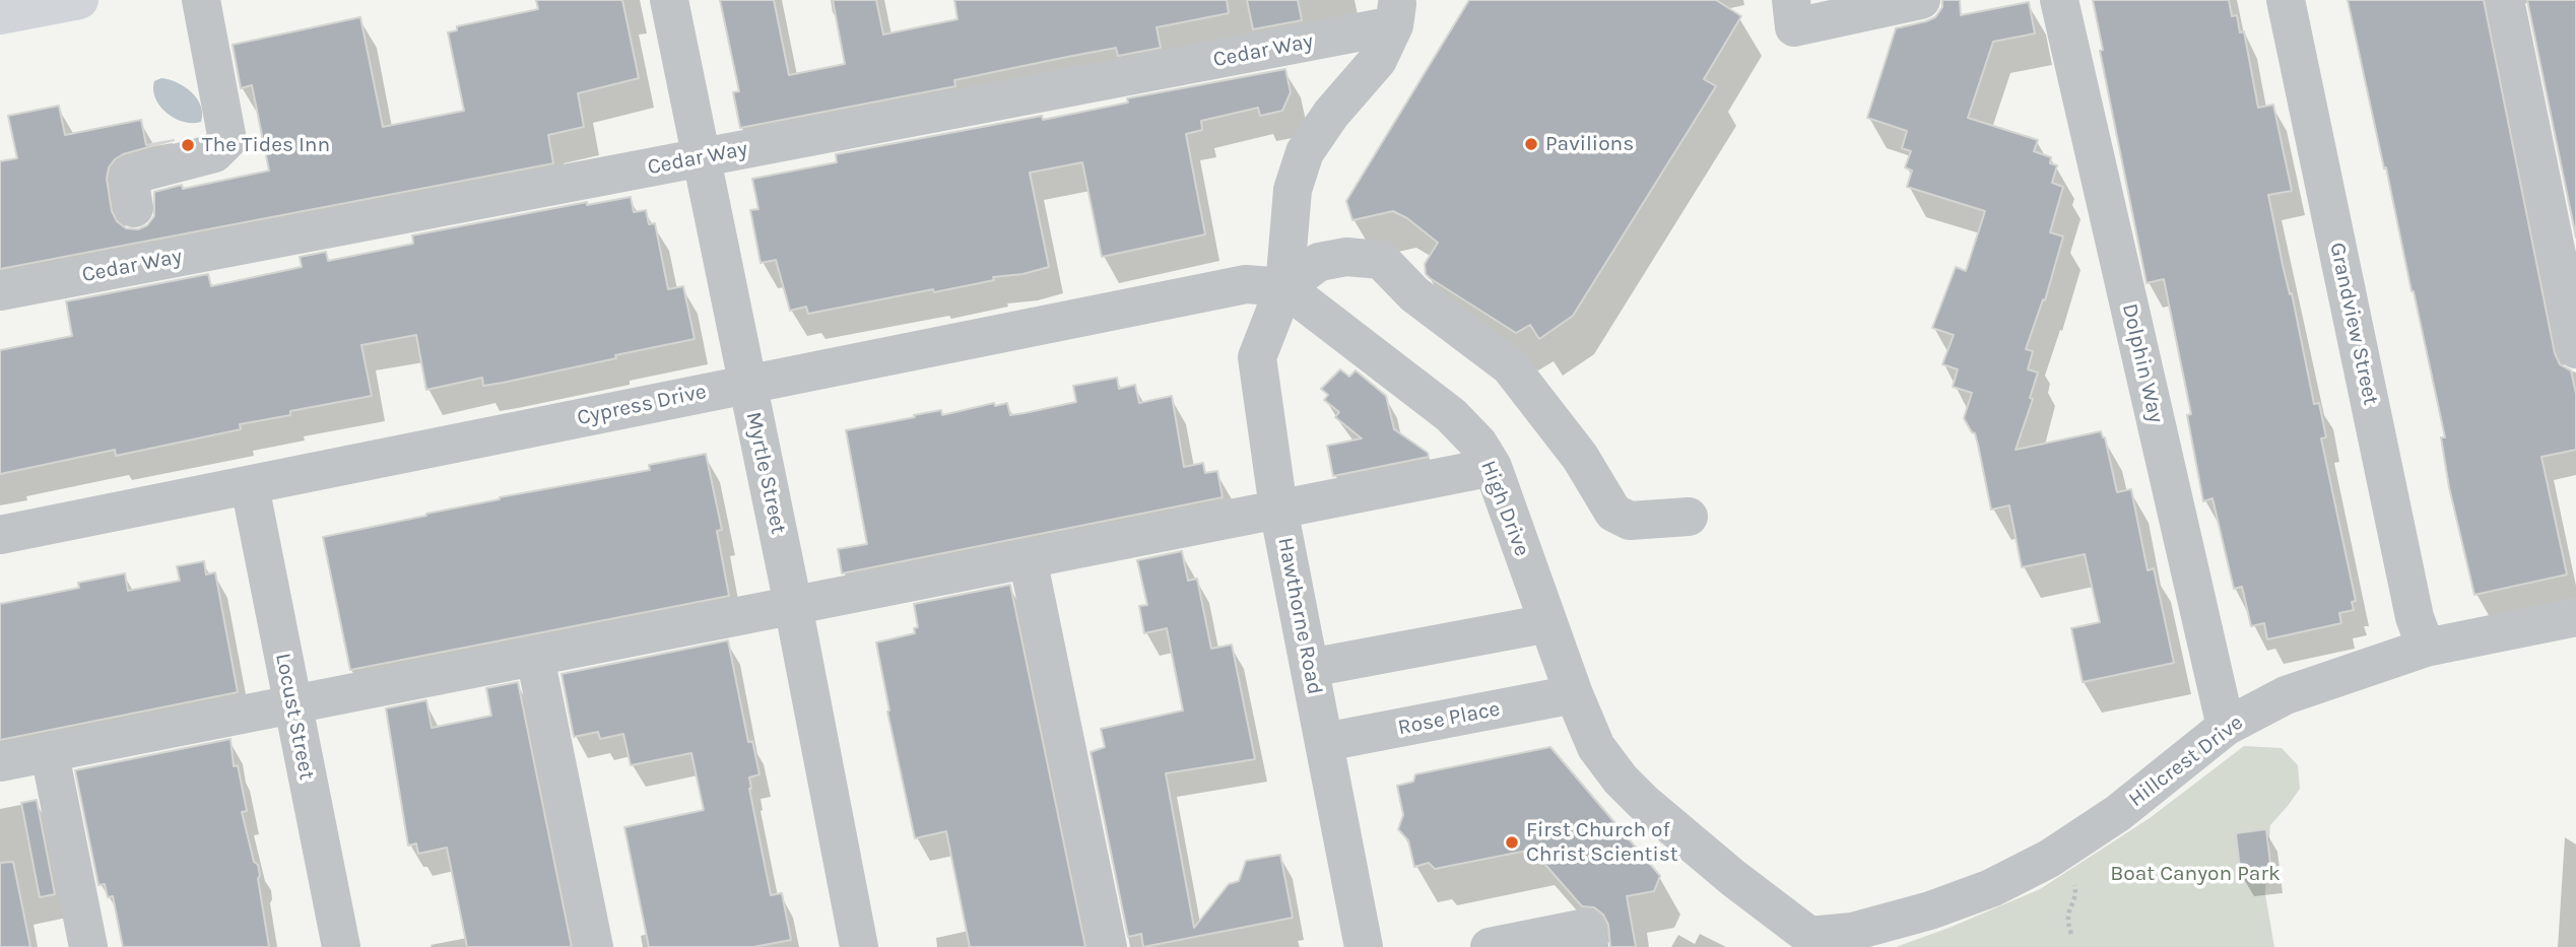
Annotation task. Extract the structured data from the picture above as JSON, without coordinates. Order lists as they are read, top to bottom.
{
  "streets": {
    "street": [
      "Cedar Way",
      "Grandview Street",
      "Dolphin Way",
      "Cypress Drive",
      "Myrtle Street",
      "High Drive",
      "Hawthorne Road",
      "Locust Street",
      "Rose Place",
      "Hillcrest Drive"
    ]
  },
  "crossings": [
    ["Cedar Way", "Myrtle Street"],
    ["Grandview Street", "Hillcrest Drive"],
    ["Dolphin Way", "Hillcrest Drive"],
    ["Cypress Drive", "Myrtle Street"],
    ["Cypress Drive", "High Drive"],
    ["Cypress Drive", "Hawthorne Road"],
    ["Cypress Drive", "Locust Street"],
    ["High Drive", "Hawthorne Road"],
    ["High Drive", "Rose Place"],
    ["High Drive", "Hillcrest Drive"],
    ["Hawthorne Road", "Rose Place"]
  ],
  "parks": ["Boat Canyon Park"],
  "places": ["Pavilions", "The Tides Inn", "First Church of Christ Scientist"]
}
